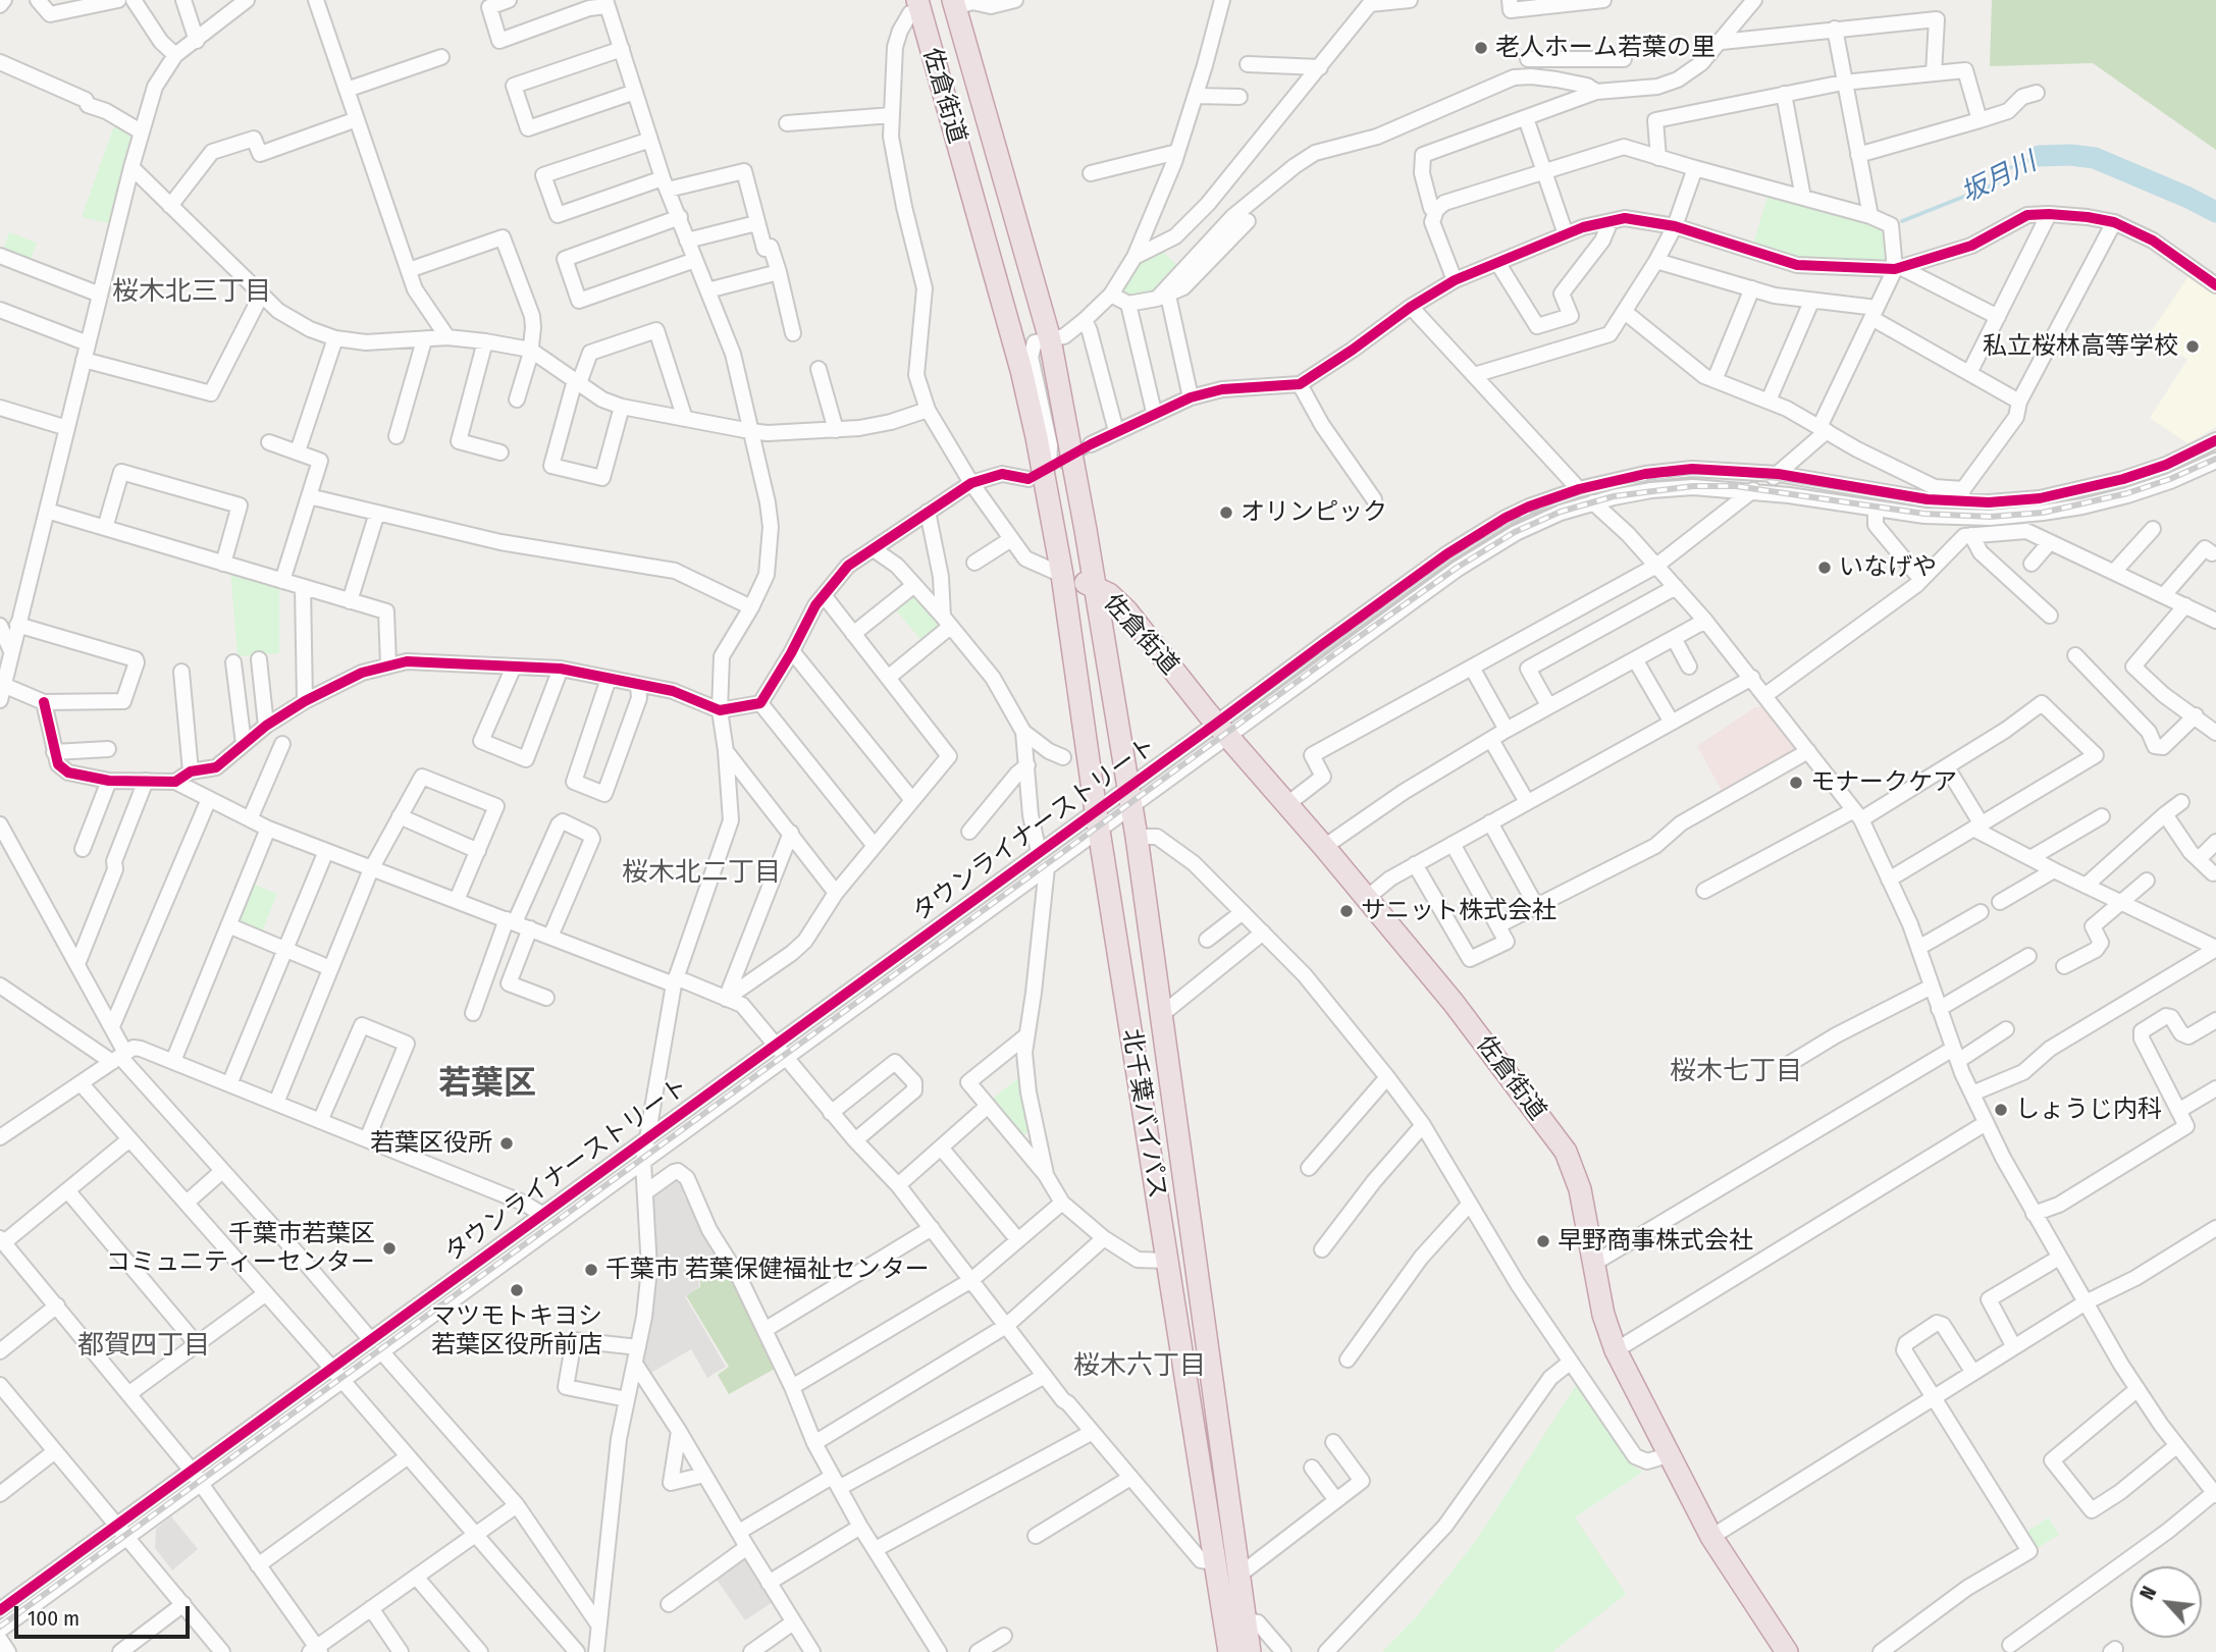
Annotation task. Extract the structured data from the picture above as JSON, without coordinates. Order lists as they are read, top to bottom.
{
  "streets": {
    "highway": ["佐倉街道", "北千葉バイパス"],
    "street": ["タウンライナーストリート"]
  },
  "crossings": [
    ["佐倉街道", "タウンライナーストリート"],
    ["佐倉街道", "北千葉バイパス"],
    ["タウンライナーストリート", "北千葉バイパス"]
  ],
  "districts": [
    "桜木北三丁目",
    "桜木北二丁目",
    "桜木七丁目",
    "若葉区",
    "都賀四丁目",
    "桜木六丁目"
  ],
  "water": ["坂月川"],
  "places": [
    "老人ホーム若葉の里",
    "私立桜林高等学校",
    "オリンピック",
    "いなげや",
    "モナークケア",
    "サニット株式会社",
    "しょうじ内科",
    "若葉区役所",
    "早野商事株式会社",
    "千葉市若葉区 コミュニティーセンター",
    "千葉市 若葉保健福祉センター",
    "マツモトキヨシ 若葉区役所前店"
  ],
  "scale_bar": "100 m",
  "north": "top left"
}
